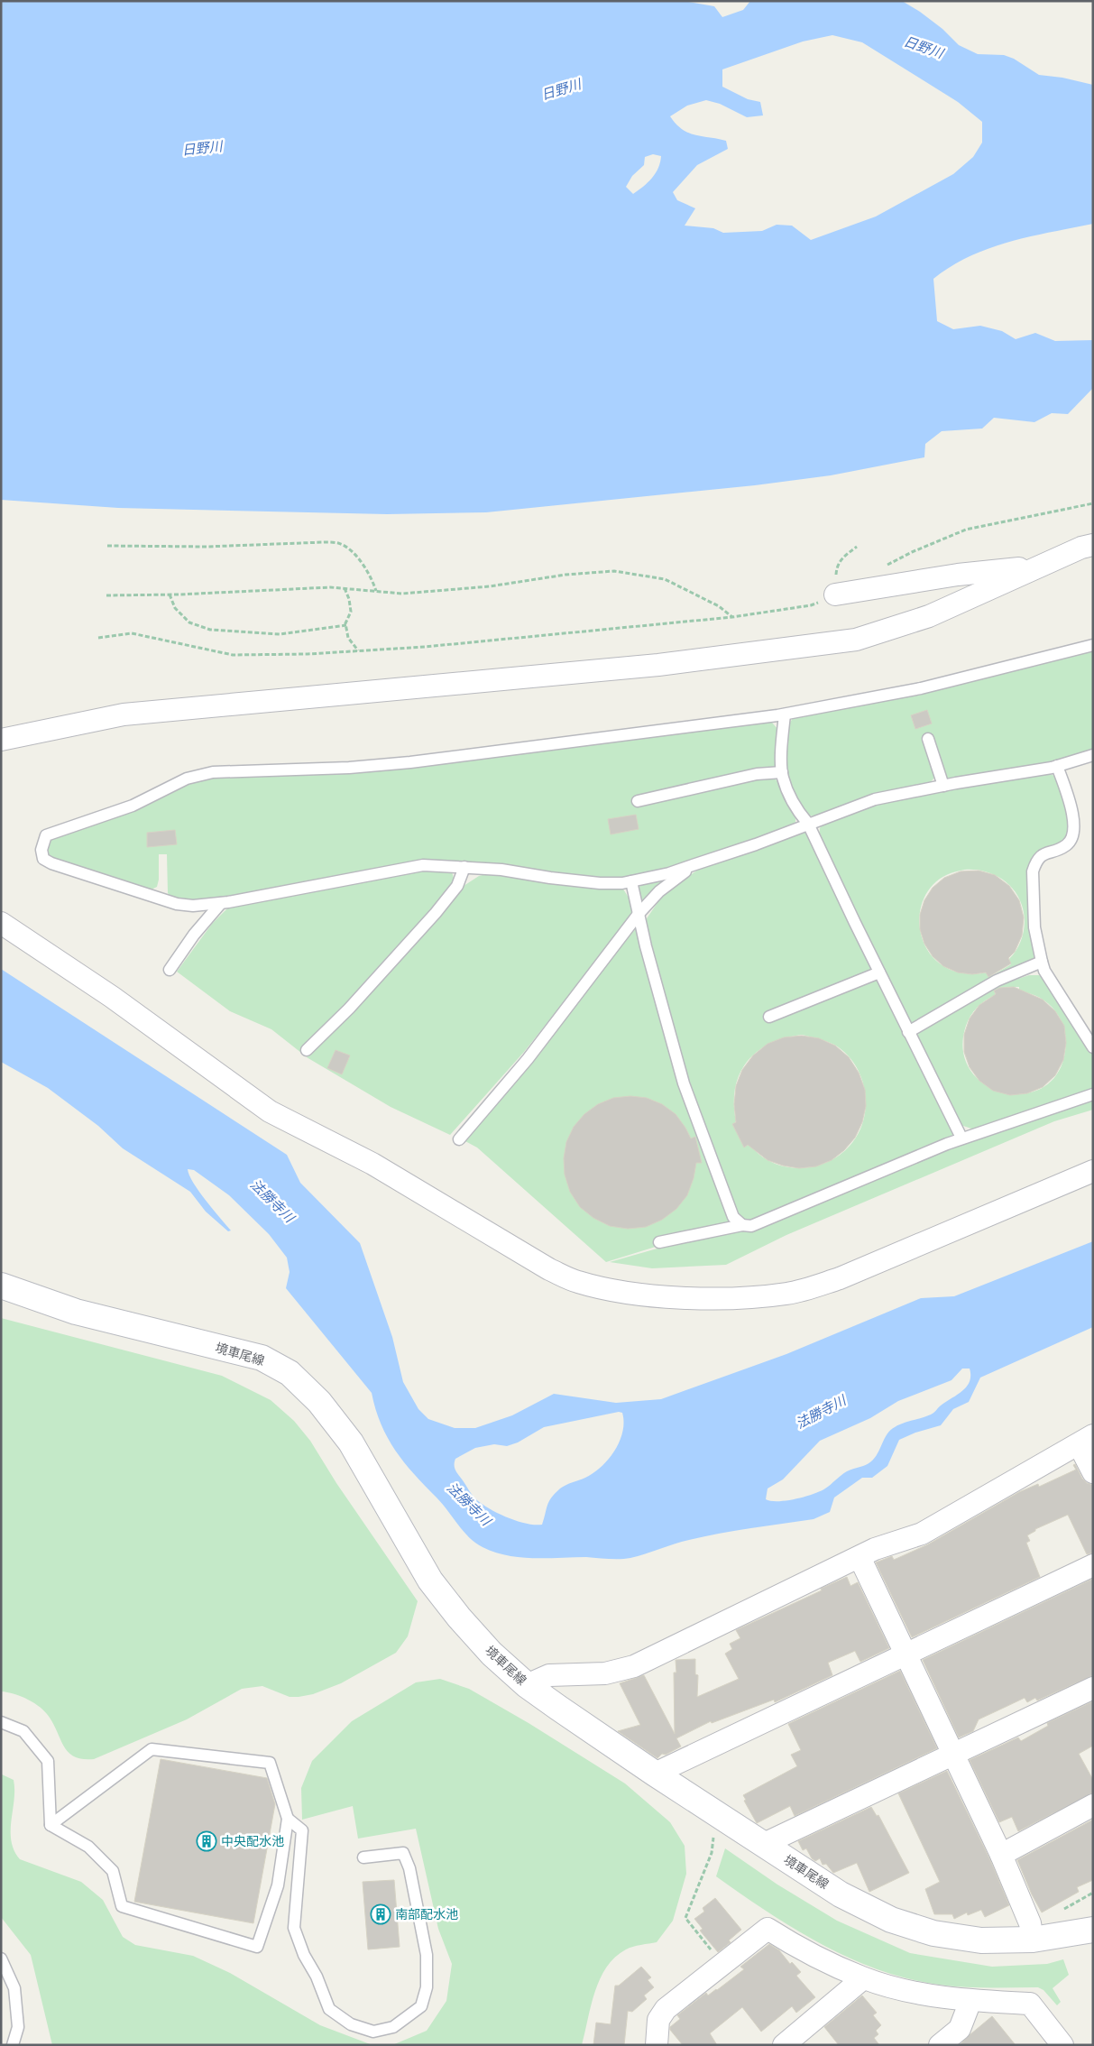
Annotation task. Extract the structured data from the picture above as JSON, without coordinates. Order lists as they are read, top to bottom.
{
  "streets": {
    "main road": ["境車尾線"]
  },
  "water": ["日野川", "法勝寺川"],
  "places": {
    "building": ["中央配水池", "南部配水池"]
  }
}
